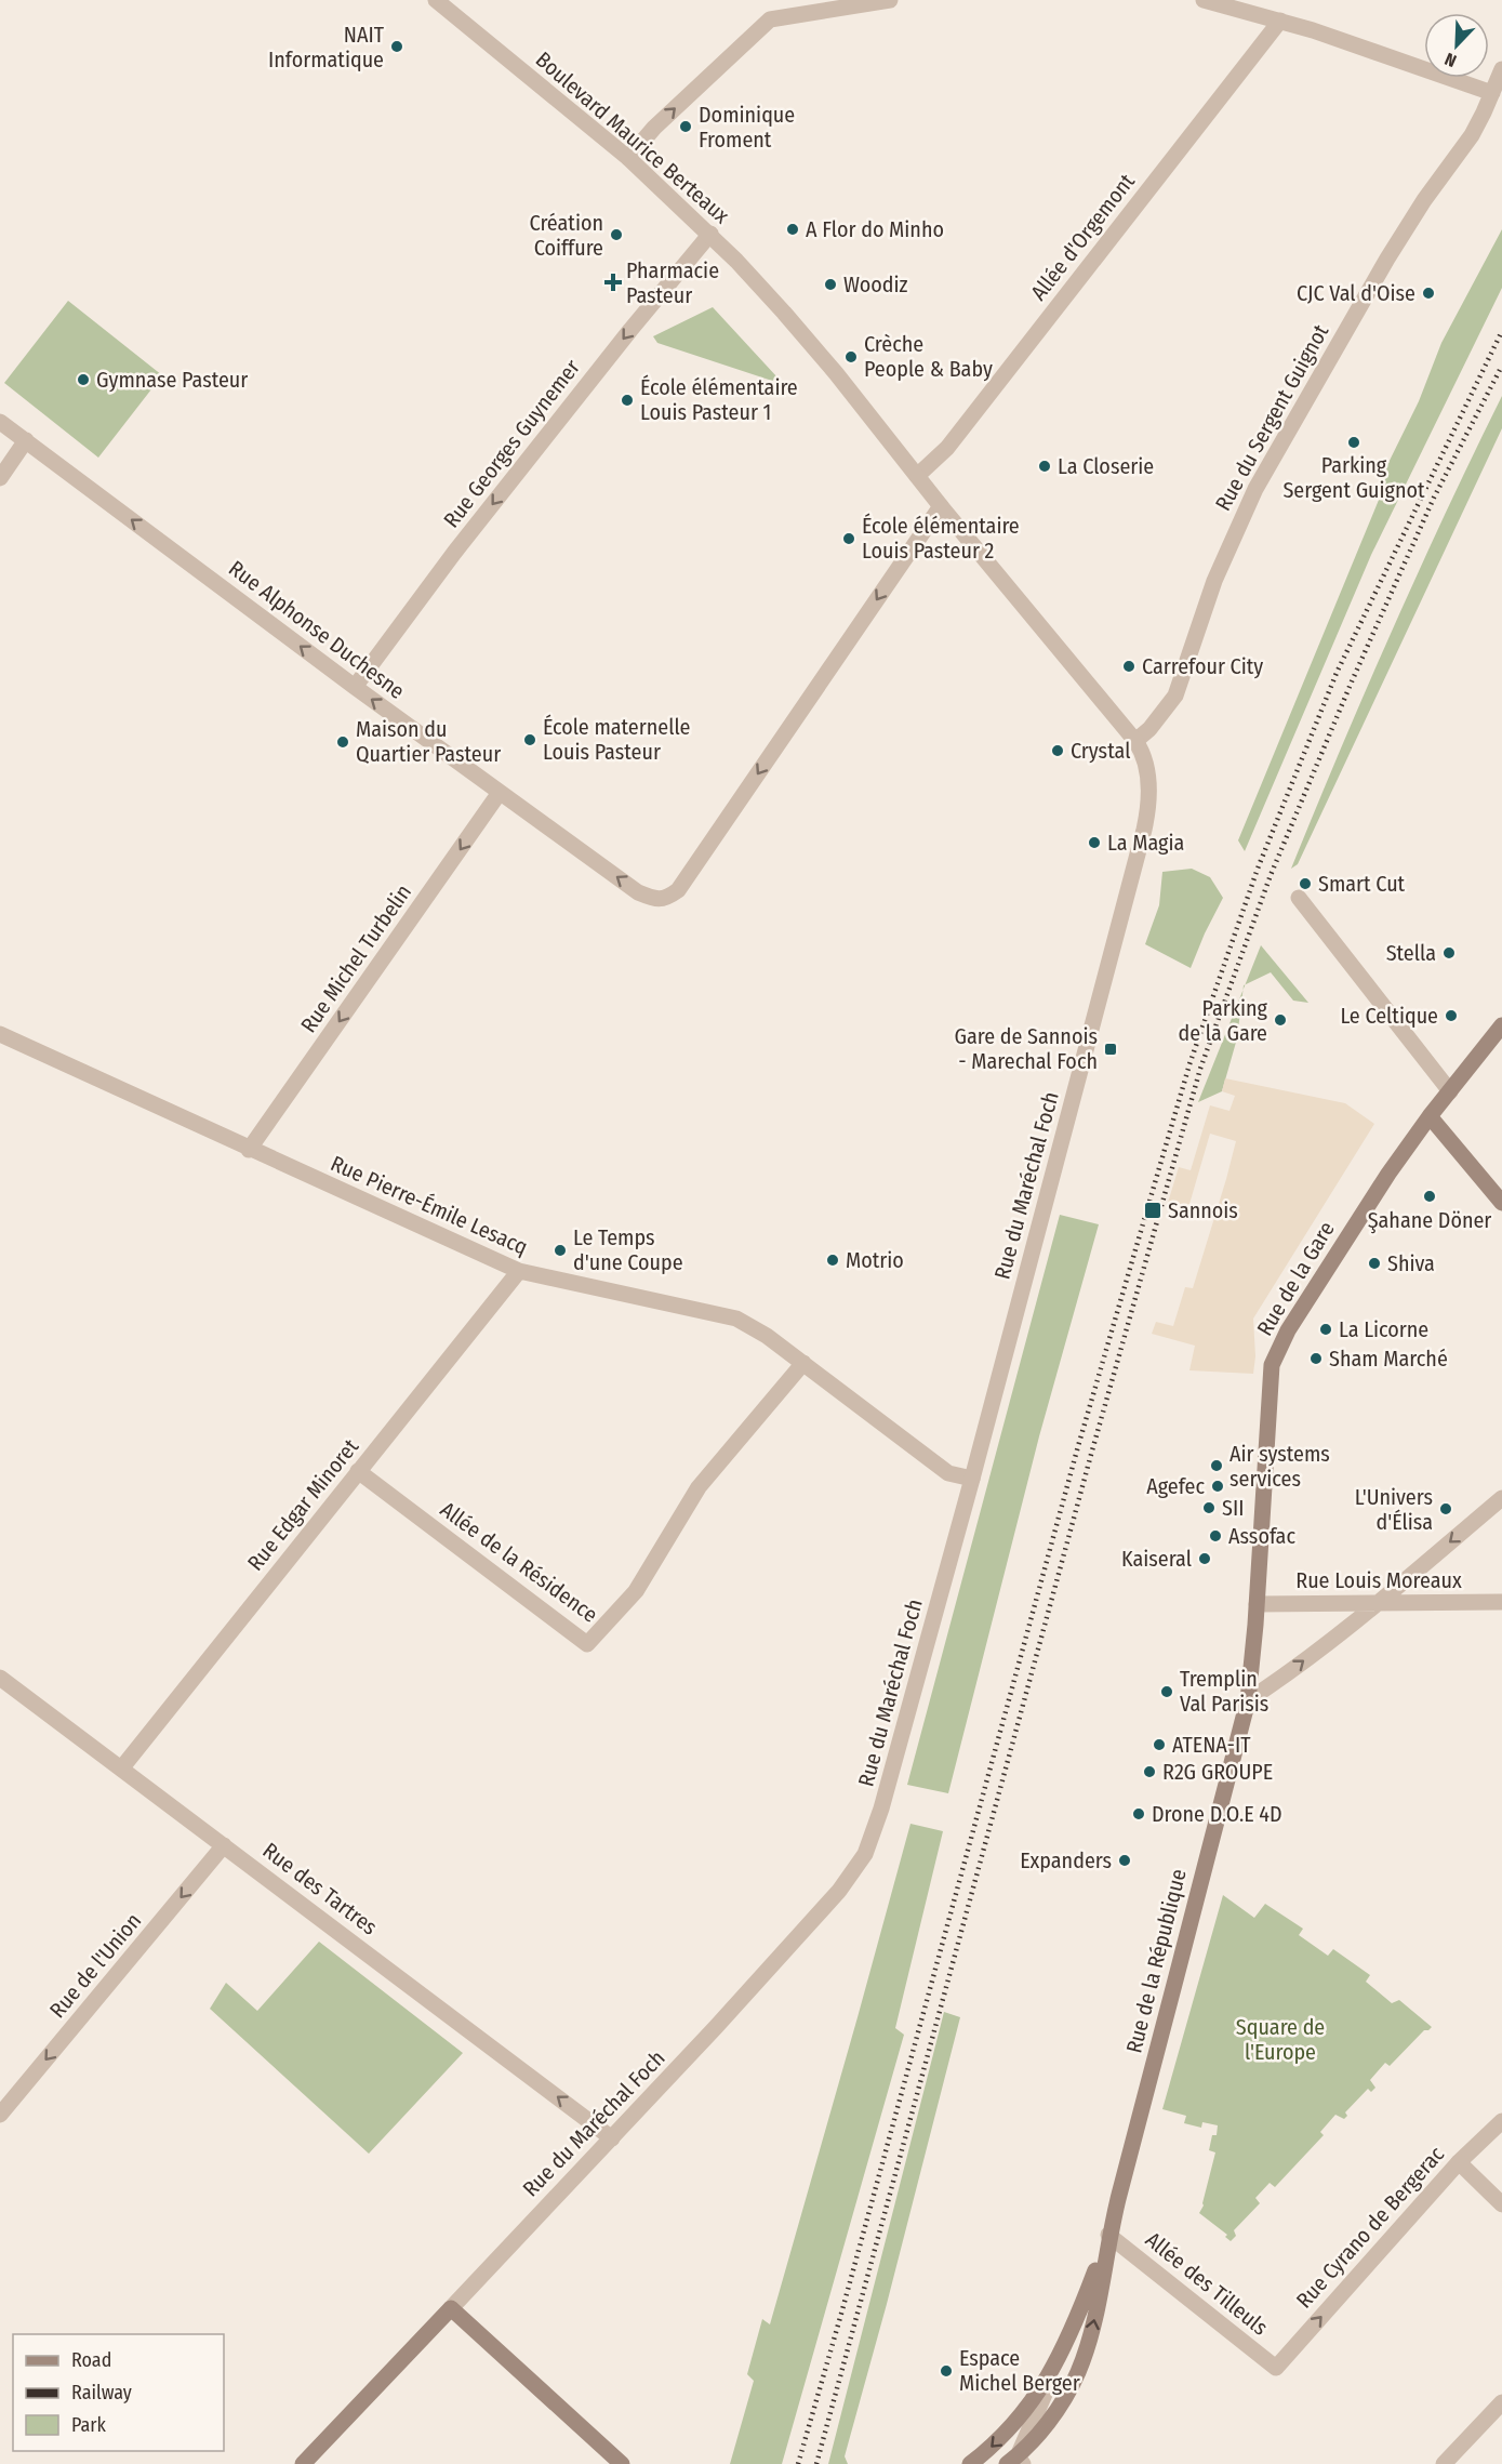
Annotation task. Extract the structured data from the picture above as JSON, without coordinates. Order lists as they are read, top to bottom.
{
  "streets": {
    "main road": ["Rue du Maréchal Foch", "Rue de la Gare", "Rue de la République"],
    "street": [
      "Boulevard Maurice Berteaux",
      "Allée d'Orgemont",
      "Rue du Sergent Guignot",
      "Rue Georges Guynemer",
      "Rue Alphonse Duchesne",
      "Rue Michel Turbelin",
      "Rue Pierre-Émile Lesacq",
      "Rue Edgar Minoret",
      "Allée de la Résidence",
      "Rue Louis Moreaux",
      "Rue des Tartres",
      "Rue de l'Union",
      "Rue Cyrano de Bergerac",
      "Allée des Tilleuls"
    ]
  },
  "crossings": [
    ["Boulevard Maurice Berteaux", "Allée d'Orgemont"],
    ["Boulevard Maurice Berteaux", "Rue du Sergent Guignot"],
    ["Boulevard Maurice Berteaux", "Rue Georges Guynemer"],
    ["Boulevard Maurice Berteaux", "Rue Alphonse Duchesne"],
    ["Boulevard Maurice Berteaux", "Rue du Maréchal Foch"],
    ["Rue du Sergent Guignot", "Rue du Maréchal Foch"],
    ["Rue Georges Guynemer", "Rue Alphonse Duchesne"],
    ["Rue Alphonse Duchesne", "Rue Michel Turbelin"],
    ["Rue Michel Turbelin", "Rue Pierre-Émile Lesacq"],
    ["Rue du Maréchal Foch", "Rue Pierre-Émile Lesacq"],
    ["Rue du Maréchal Foch", "Rue des Tartres"],
    ["Rue Pierre-Émile Lesacq", "Rue Edgar Minoret"],
    ["Rue Pierre-Émile Lesacq", "Allée de la Résidence"],
    ["Rue de la Gare", "Rue Louis Moreaux"],
    ["Rue de la Gare", "Rue de la République"],
    ["Rue Edgar Minoret", "Allée de la Résidence"],
    ["Rue Edgar Minoret", "Rue des Tartres"],
    ["Rue Louis Moreaux", "Rue de la République"],
    ["Rue des Tartres", "Rue de l'Union"],
    ["Rue de la République", "Allée des Tilleuls"],
    ["Rue Cyrano de Bergerac", "Allée des Tilleuls"]
  ],
  "one_way": [
    "Rue Georges Guynemer",
    "Rue Michel Turbelin",
    "Rue des Tartres",
    "Rue de l'Union",
    "Rue Cyrano de Bergerac"
  ],
  "parks": ["Square de l'Europe"],
  "places": {
    "other": [
      "NAIT Informatique",
      "Dominique Froment",
      "A Flor do Minho",
      "Création Coiffure",
      "Woodiz",
      "CJC Val d'Oise",
      "Crèche People & Baby",
      "Gymnase Pasteur",
      "École élémentaire Louis Pasteur 1",
      "Parking Sergent Guignot",
      "La Closerie",
      "École élémentaire Louis Pasteur 2",
      "Carrefour City",
      "École maternelle Louis Pasteur",
      "Maison du Quartier Pasteur",
      "Crystal",
      "La Magia",
      "Smart Cut",
      "Stella",
      "Le Celtique",
      "Parking de la Gare",
      "Şahane Döner",
      "Le Temps d'une Coupe",
      "Motrio",
      "Shiva",
      "La Licorne",
      "Sham Marché",
      "Air systems services",
      "Agefec",
      "SII",
      "L'Univers d'Élisa",
      "Assofac",
      "Kaiseral",
      "Tremplin Val Parisis",
      "ATENA-IT",
      "R2G GROUPE",
      "Drone D.O.E 4D",
      "Expanders",
      "Espace Michel Berger"
    ],
    "health": ["Pharmacie Pasteur"],
    "transit": ["Gare de Sannois - Marechal Foch", "Sannois"]
  },
  "legend": ["Road", "Railway", "Park"],
  "north": "bottom left"
}
